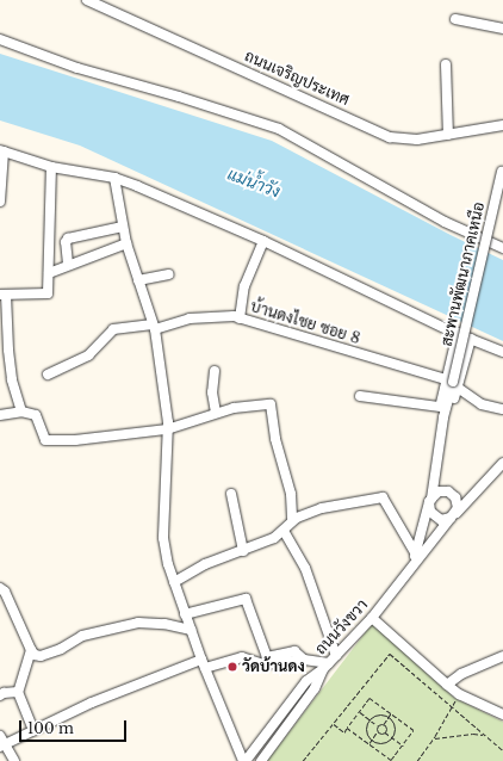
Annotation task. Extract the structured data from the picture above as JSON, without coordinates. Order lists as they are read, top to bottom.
{
  "streets": {
    "street": [
      "ถนนเจริญประเทศ",
      "สะพานพัฒนาภาคเหนือ",
      "บ้านดงไชย ซอย 8",
      "ถนนวังขวา"
    ]
  },
  "crossings": [
    ["สะพานพัฒนาภาคเหนือ", "บ้านดงไชย ซอย 8"]
  ],
  "water": ["แม่น้ำวัง"],
  "places": ["วัดบ้านดง"],
  "scale_bar": "100 m"
}
